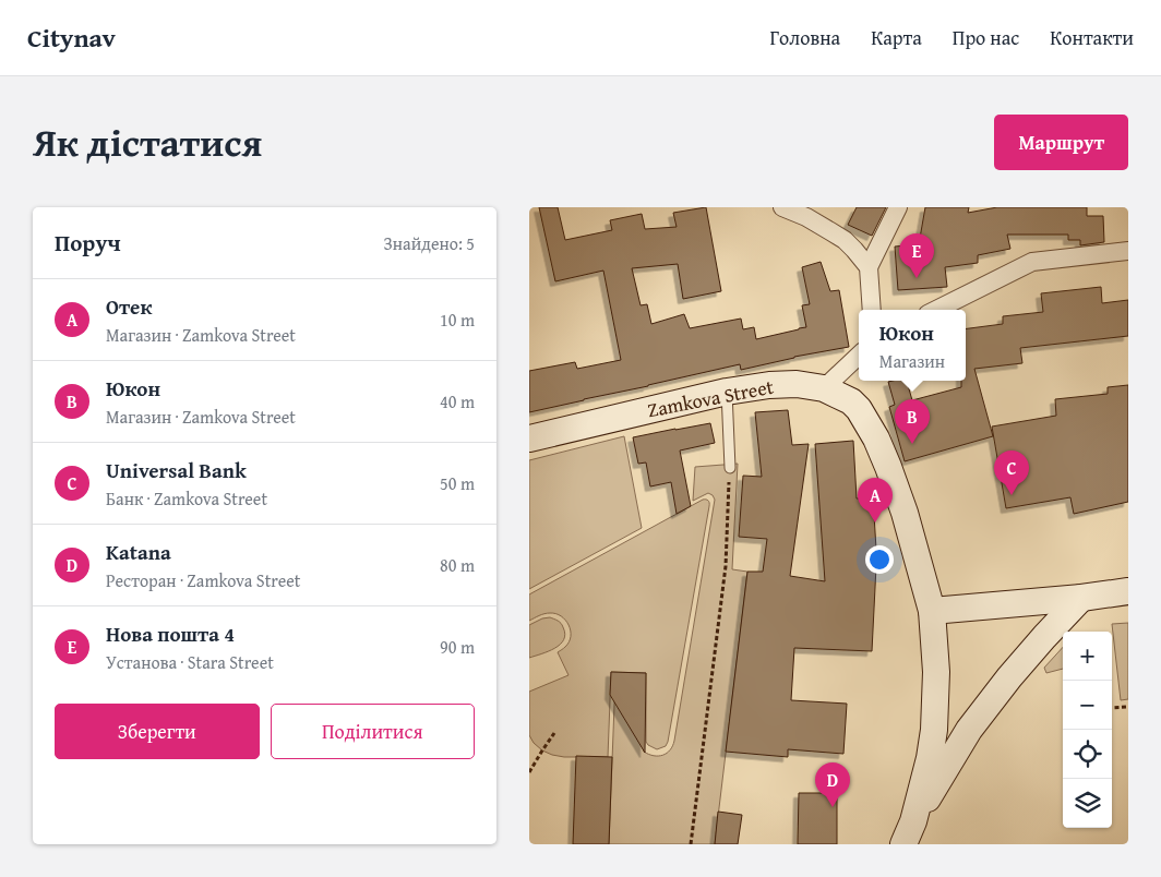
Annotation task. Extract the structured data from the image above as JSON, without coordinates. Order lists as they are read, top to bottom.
{
  "streets": {
    "main road": ["Zamkova Street"]
  },
  "page": {
    "header": "Citynav",
    "nav": [
      "Головна",
      "Карта",
      "Про нас",
      "Контакти"
    ],
    "title": "Як дістатися",
    "buttons": [
      "Маршрут",
      ["Зберегти", "Поділитися"]
    ],
    "heading": ["Поруч", "Знайдено: 5"],
    "pins": [
      "E",
      "B",
      "C",
      "A",
      "D"
    ],
    "list": [
      {
        "mark": "A",
        "name": "Отек",
        "note": "Магазин · Zamkova Street",
        "value": "10 m"
      },
      {
        "mark": "B",
        "name": "Юкон",
        "note": "Магазин · Zamkova Street",
        "value": "40 m"
      },
      {
        "mark": "C",
        "name": "Universal Bank",
        "note": "Банк · Zamkova Street",
        "value": "50 m"
      },
      {
        "mark": "D",
        "name": "Katana",
        "note": "Ресторан · Zamkova Street",
        "value": "80 m"
      },
      {
        "mark": "E",
        "name": "Нова пошта 4",
        "note": "Установа · Stara Street",
        "value": "90 m"
      }
    ],
    "popup": ["Юкон", "Магазин"],
    "map_buttons": ["+", "−"]
  }
}
